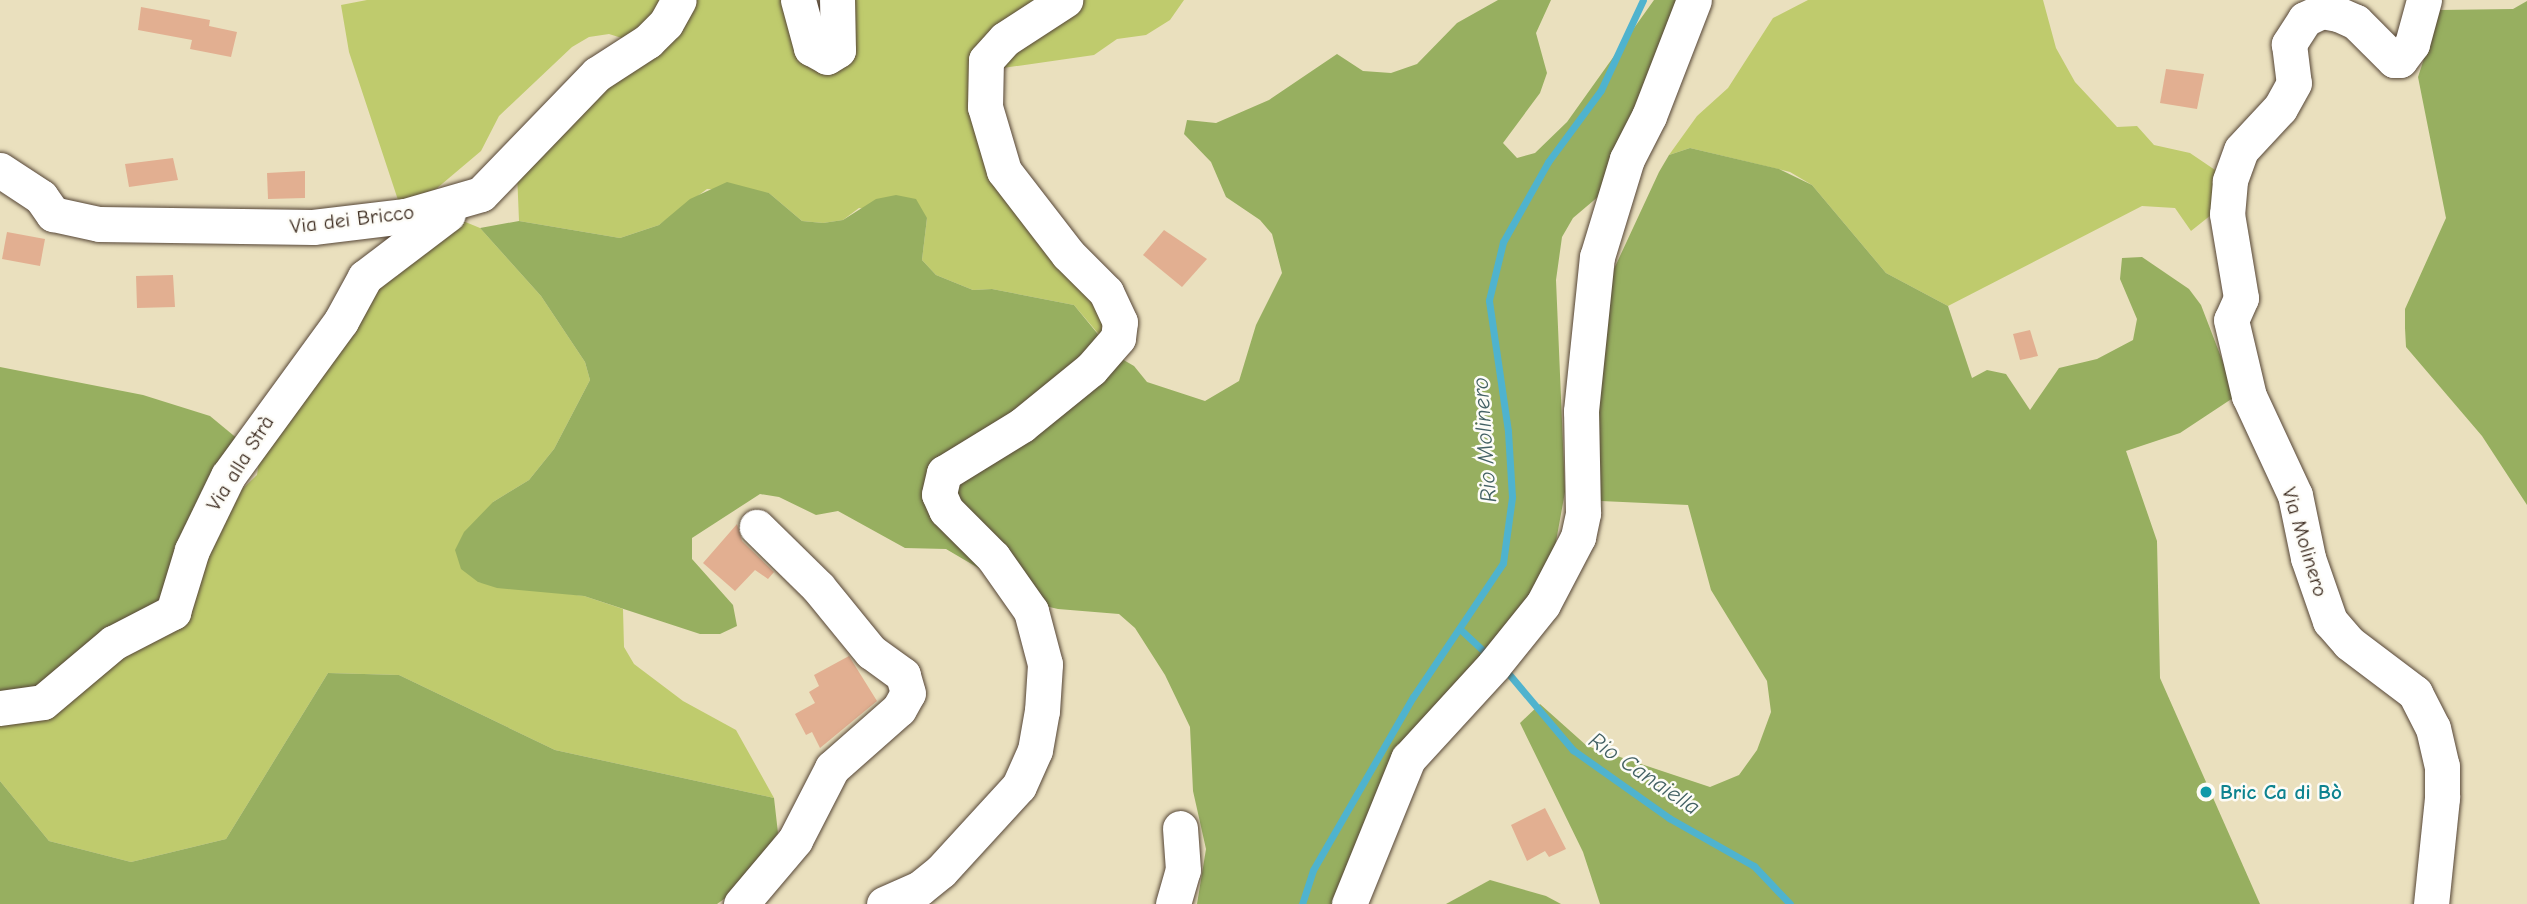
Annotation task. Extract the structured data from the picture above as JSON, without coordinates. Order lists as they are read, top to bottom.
{
  "streets": {
    "street": ["Via dei Bricco", "Via alla Strà", "Via Molinero"]
  },
  "crossings": [
    ["Via dei Bricco", "Via alla Strà"]
  ],
  "water": ["Rio Molinero", "Rio Canaiella"],
  "places": ["Bric Ca di Bò"]
}
